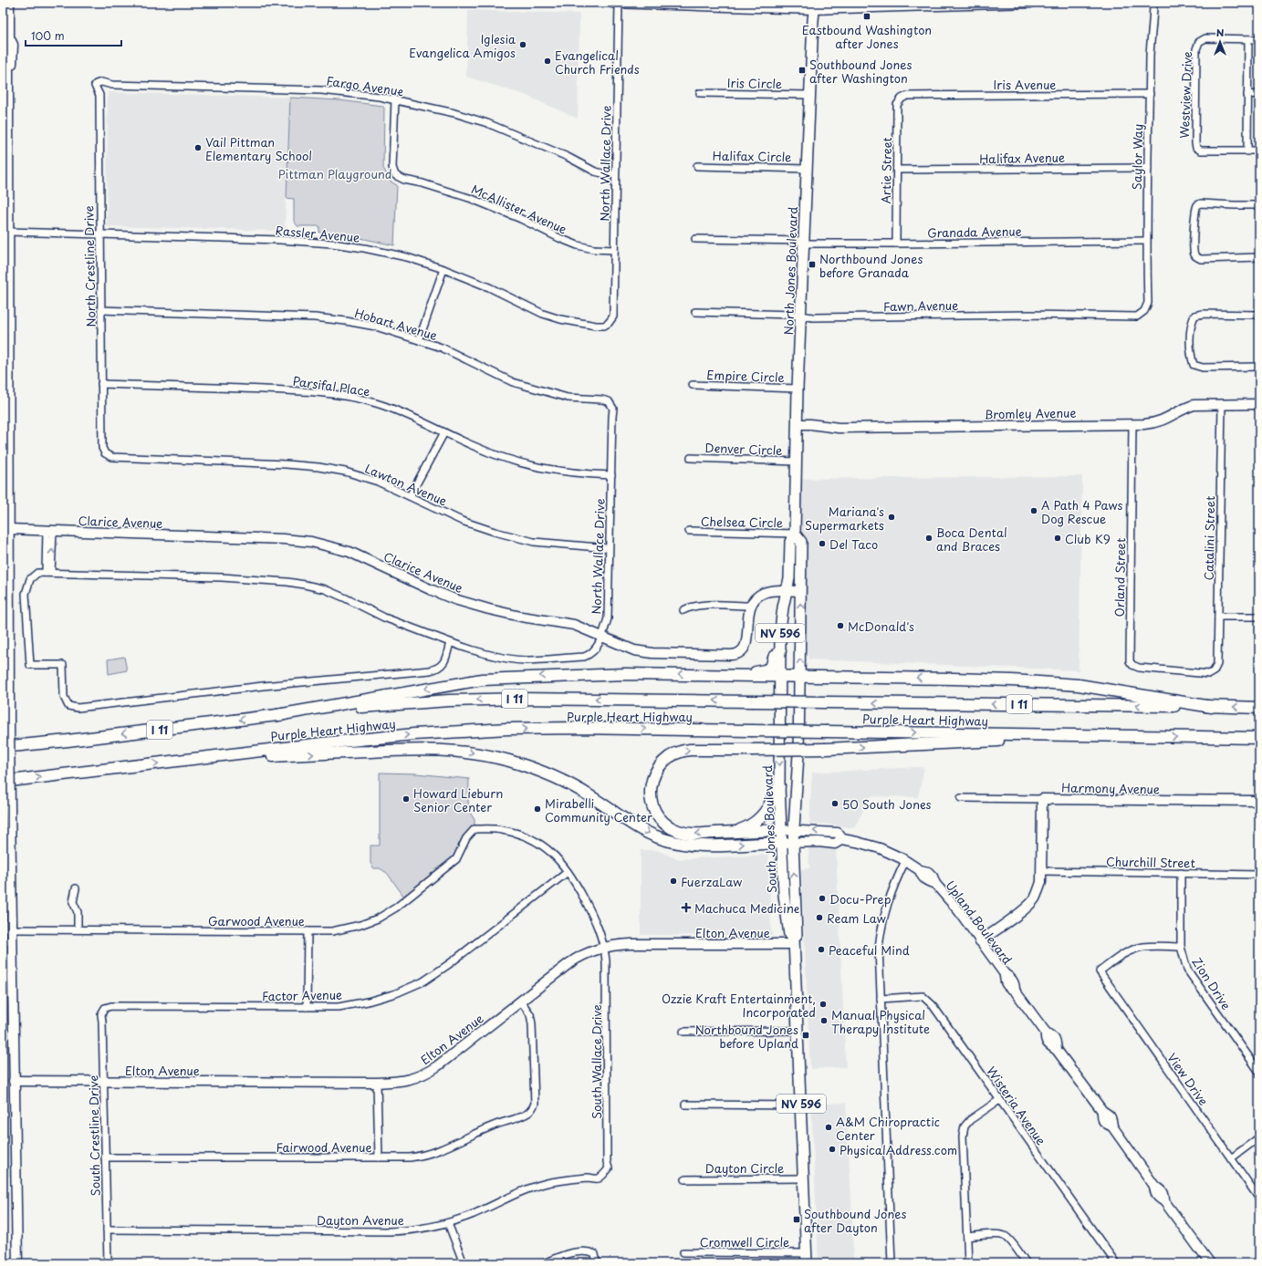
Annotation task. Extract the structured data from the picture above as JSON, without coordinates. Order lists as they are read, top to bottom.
{
  "streets": {
    "highway": ["I 11", "Purple Heart Highway"],
    "main road": ["North Jones Boulevard", "NV 596", "South Jones Boulevard"],
    "street": [
      "Iris Circle",
      "Iris Avenue",
      "Fargo Avenue",
      "Westview Drive",
      "Halifax Circle",
      "Saylor Way",
      "Halifax Avenue",
      "North Wallace Drive",
      "Artie Street",
      "McAllister Avenue",
      "Granada Avenue",
      "Rassler Avenue",
      "North Crestline Drive",
      "Fawn Avenue",
      "Hobart Avenue",
      "Empire Circle",
      "Parsifal Place",
      "Bromley Avenue",
      "Denver Circle",
      "Lawton Avenue",
      "Clarice Avenue",
      "Chelsea Circle",
      "Catalini Street",
      "Orland Street",
      "Harmony Avenue",
      "Churchill Street",
      "Garwood Avenue",
      "Upland Boulevard",
      "Elton Avenue",
      "Zion Drive",
      "Factor Avenue",
      "South Wallace Drive",
      "View Drive",
      "Wisteria Avenue",
      "South Crestline Drive",
      "Fairwood Avenue",
      "Dayton Circle",
      "Dayton Avenue",
      "Cromwell Circle"
    ]
  },
  "crossings": [
    ["Iris Circle", "North Jones Boulevard"],
    ["Iris Avenue", "Saylor Way"],
    ["Iris Avenue", "Artie Street"],
    ["Fargo Avenue", "North Wallace Drive"],
    ["Fargo Avenue", "McAllister Avenue"],
    ["Fargo Avenue", "North Crestline Drive"],
    ["Halifax Circle", "North Jones Boulevard"],
    ["Saylor Way", "Halifax Avenue"],
    ["Saylor Way", "Granada Avenue"],
    ["Saylor Way", "Fawn Avenue"],
    ["Halifax Avenue", "Artie Street"],
    ["North Wallace Drive", "McAllister Avenue"],
    ["North Wallace Drive", "Rassler Avenue"],
    ["North Wallace Drive", "Hobart Avenue"],
    ["North Wallace Drive", "Parsifal Place"],
    ["North Wallace Drive", "Lawton Avenue"],
    ["North Wallace Drive", "Clarice Avenue"],
    ["Artie Street", "Granada Avenue"],
    ["Granada Avenue", "North Jones Boulevard"],
    ["Rassler Avenue", "North Crestline Drive"],
    ["North Crestline Drive", "Hobart Avenue"],
    ["North Crestline Drive", "Parsifal Place"],
    ["North Crestline Drive", "Lawton Avenue"],
    ["North Jones Boulevard", "Fawn Avenue"],
    ["North Jones Boulevard", "Empire Circle"],
    ["North Jones Boulevard", "Bromley Avenue"],
    ["North Jones Boulevard", "Denver Circle"],
    ["North Jones Boulevard", "Chelsea Circle"],
    ["North Jones Boulevard", "South Jones Boulevard"],
    ["Bromley Avenue", "Catalini Street"],
    ["Bromley Avenue", "Orland Street"],
    ["Catalini Street", "Orland Street"],
    ["South Jones Boulevard", "Upland Boulevard"],
    ["South Jones Boulevard", "Elton Avenue"],
    ["South Jones Boulevard", "Dayton Circle"],
    ["South Jones Boulevard", "Cromwell Circle"],
    ["Churchill Street", "Zion Drive"],
    ["Garwood Avenue", "South Wallace Drive"],
    ["Elton Avenue", "South Wallace Drive"],
    ["Elton Avenue", "South Crestline Drive"],
    ["Elton Avenue", "Fairwood Avenue"],
    ["Zion Drive", "View Drive"],
    ["Factor Avenue", "South Wallace Drive"],
    ["Factor Avenue", "South Crestline Drive"],
    ["South Wallace Drive", "Dayton Avenue"],
    ["South Crestline Drive", "Fairwood Avenue"],
    ["South Crestline Drive", "Dayton Avenue"]
  ],
  "parks": ["Pittman Playground"],
  "places": {
    "transit": [
      "Eastbound Washington after Jones",
      "Southbound Jones after Washington",
      "Northbound Jones before Granada",
      "Northbound Jones before Upland",
      "Southbound Jones after Dayton"
    ],
    "other": [
      "Iglesia Evangelica Amigos",
      "Evangelical Church Friends",
      "Vail Pittman Elementary School",
      "A Path 4 Paws Dog Rescue",
      "Mariana's Supermarkets",
      "Boca Dental and Braces",
      "Club K9",
      "Del Taco",
      "McDonald's",
      "Howard Lieburn Senior Center",
      "50 South Jones",
      "Mirabelli Community Center",
      "FuerzaLaw",
      "Docu-Prep",
      "Ream Law",
      "Peaceful Mind",
      "Ozzie Kraft Entertainment, Incorporated",
      "Manual Physical Therapy Institute",
      "A&M Chiropractic Center",
      "PhysicalAddress.com"
    ],
    "health": ["Machuca Medicine"]
  },
  "scale_bar": "100 m",
  "north": "top"
}
